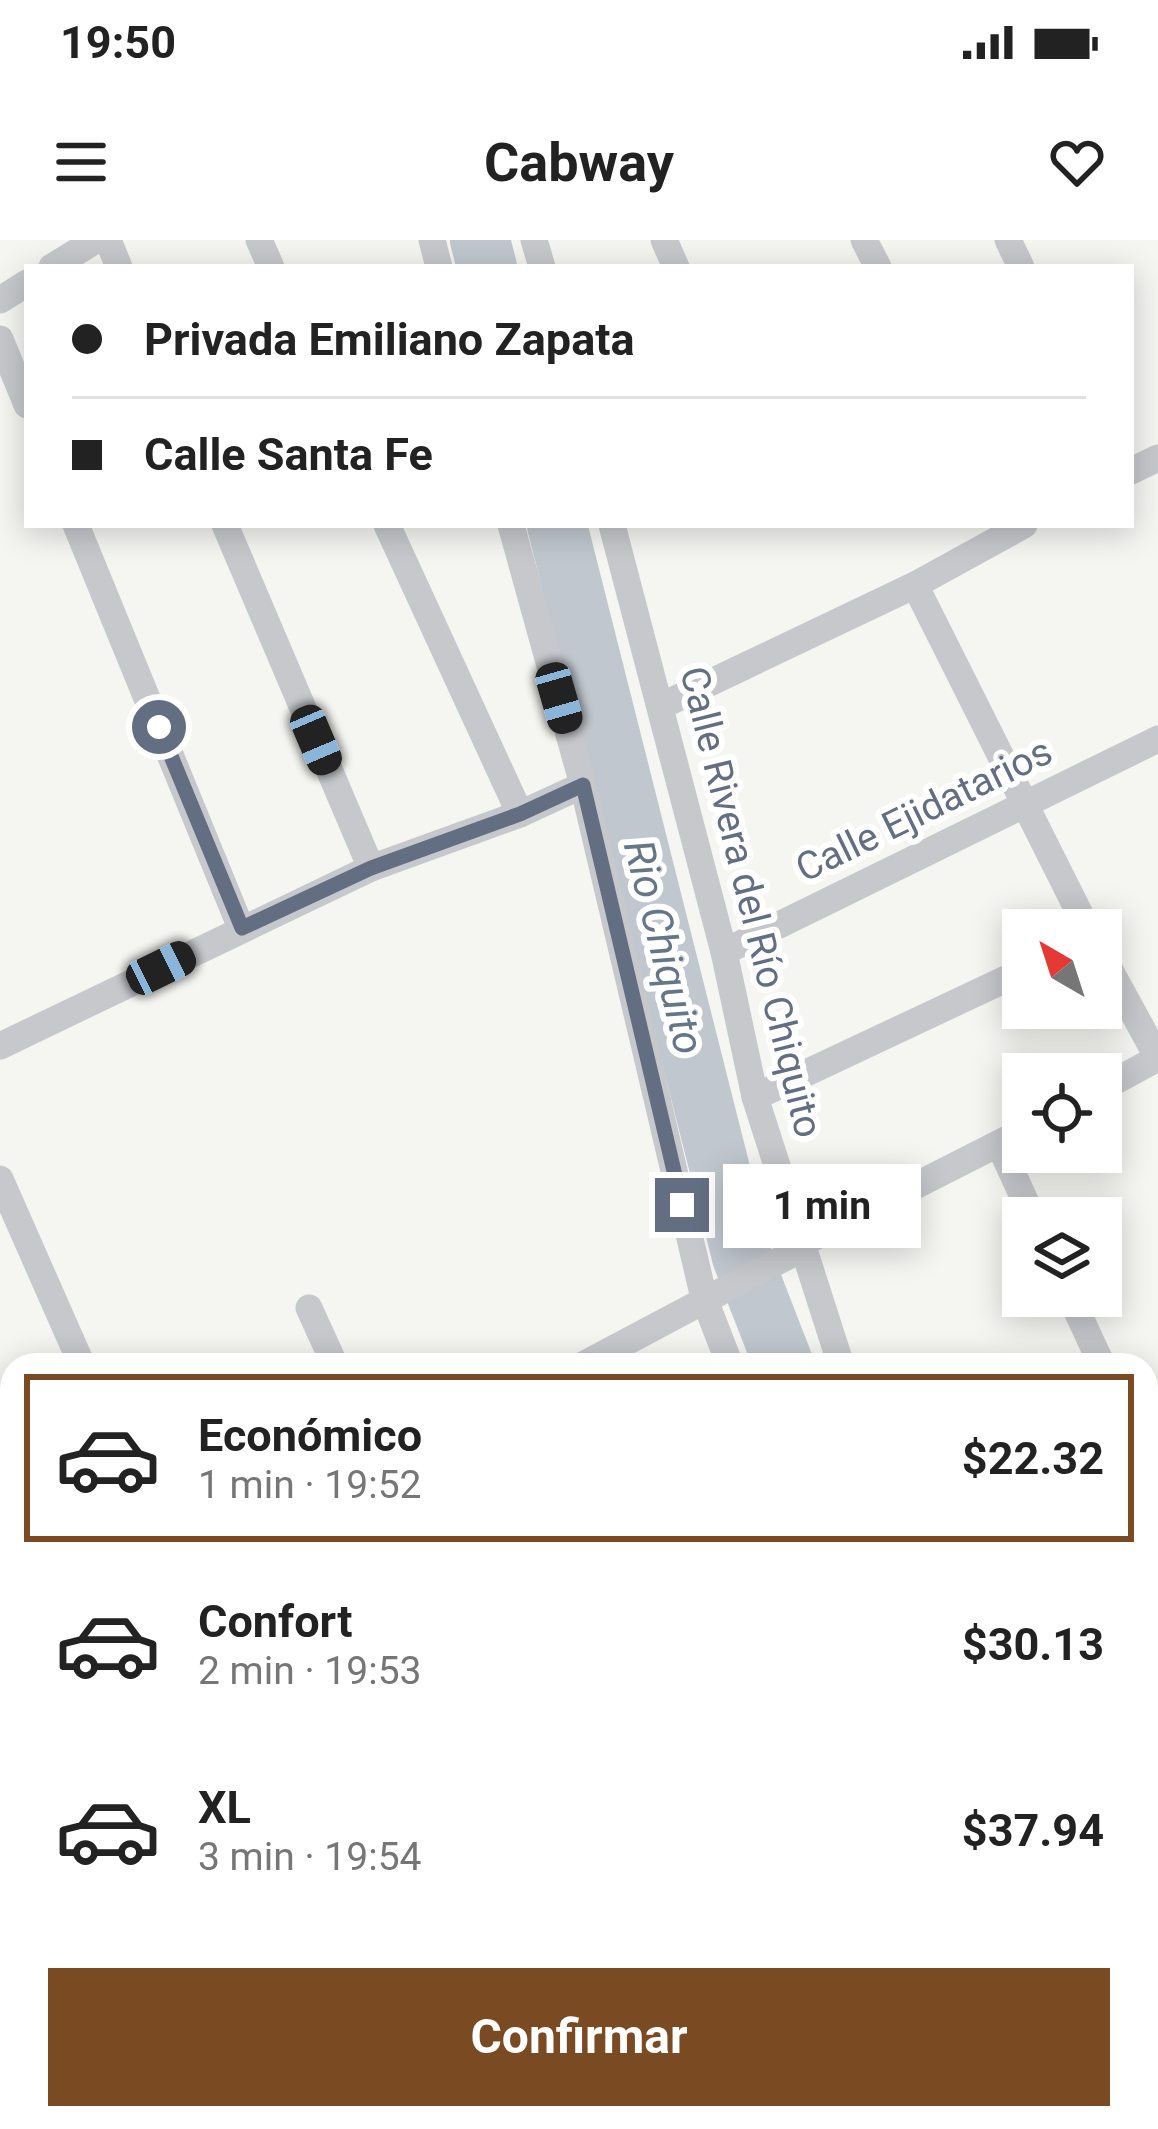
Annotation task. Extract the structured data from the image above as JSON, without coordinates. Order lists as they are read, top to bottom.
{
  "streets": {
    "street": ["Calle Ejidatarios", "Calle Rivera del Río Chiquito"]
  },
  "crossings": [
    ["Calle Ejidatarios", "Calle Rivera del Río Chiquito"]
  ],
  "water": ["Rio Chiquito"],
  "north": "top left",
  "page": {
    "status": "19:50",
    "header": "Cabway",
    "banner": ["Privada Emiliano Zapata", "Calle Santa Fe"],
    "bubble": "1 min",
    "list": [
      {
        "name": "Económico",
        "note": "1 min · 19:52",
        "value": "$22.32"
      },
      {
        "name": "Confort",
        "note": "2 min · 19:53",
        "value": "$30.13"
      },
      {
        "name": "XL",
        "note": "3 min · 19:54",
        "value": "$37.94"
      }
    ],
    "buttons": "Confirmar"
  }
}
